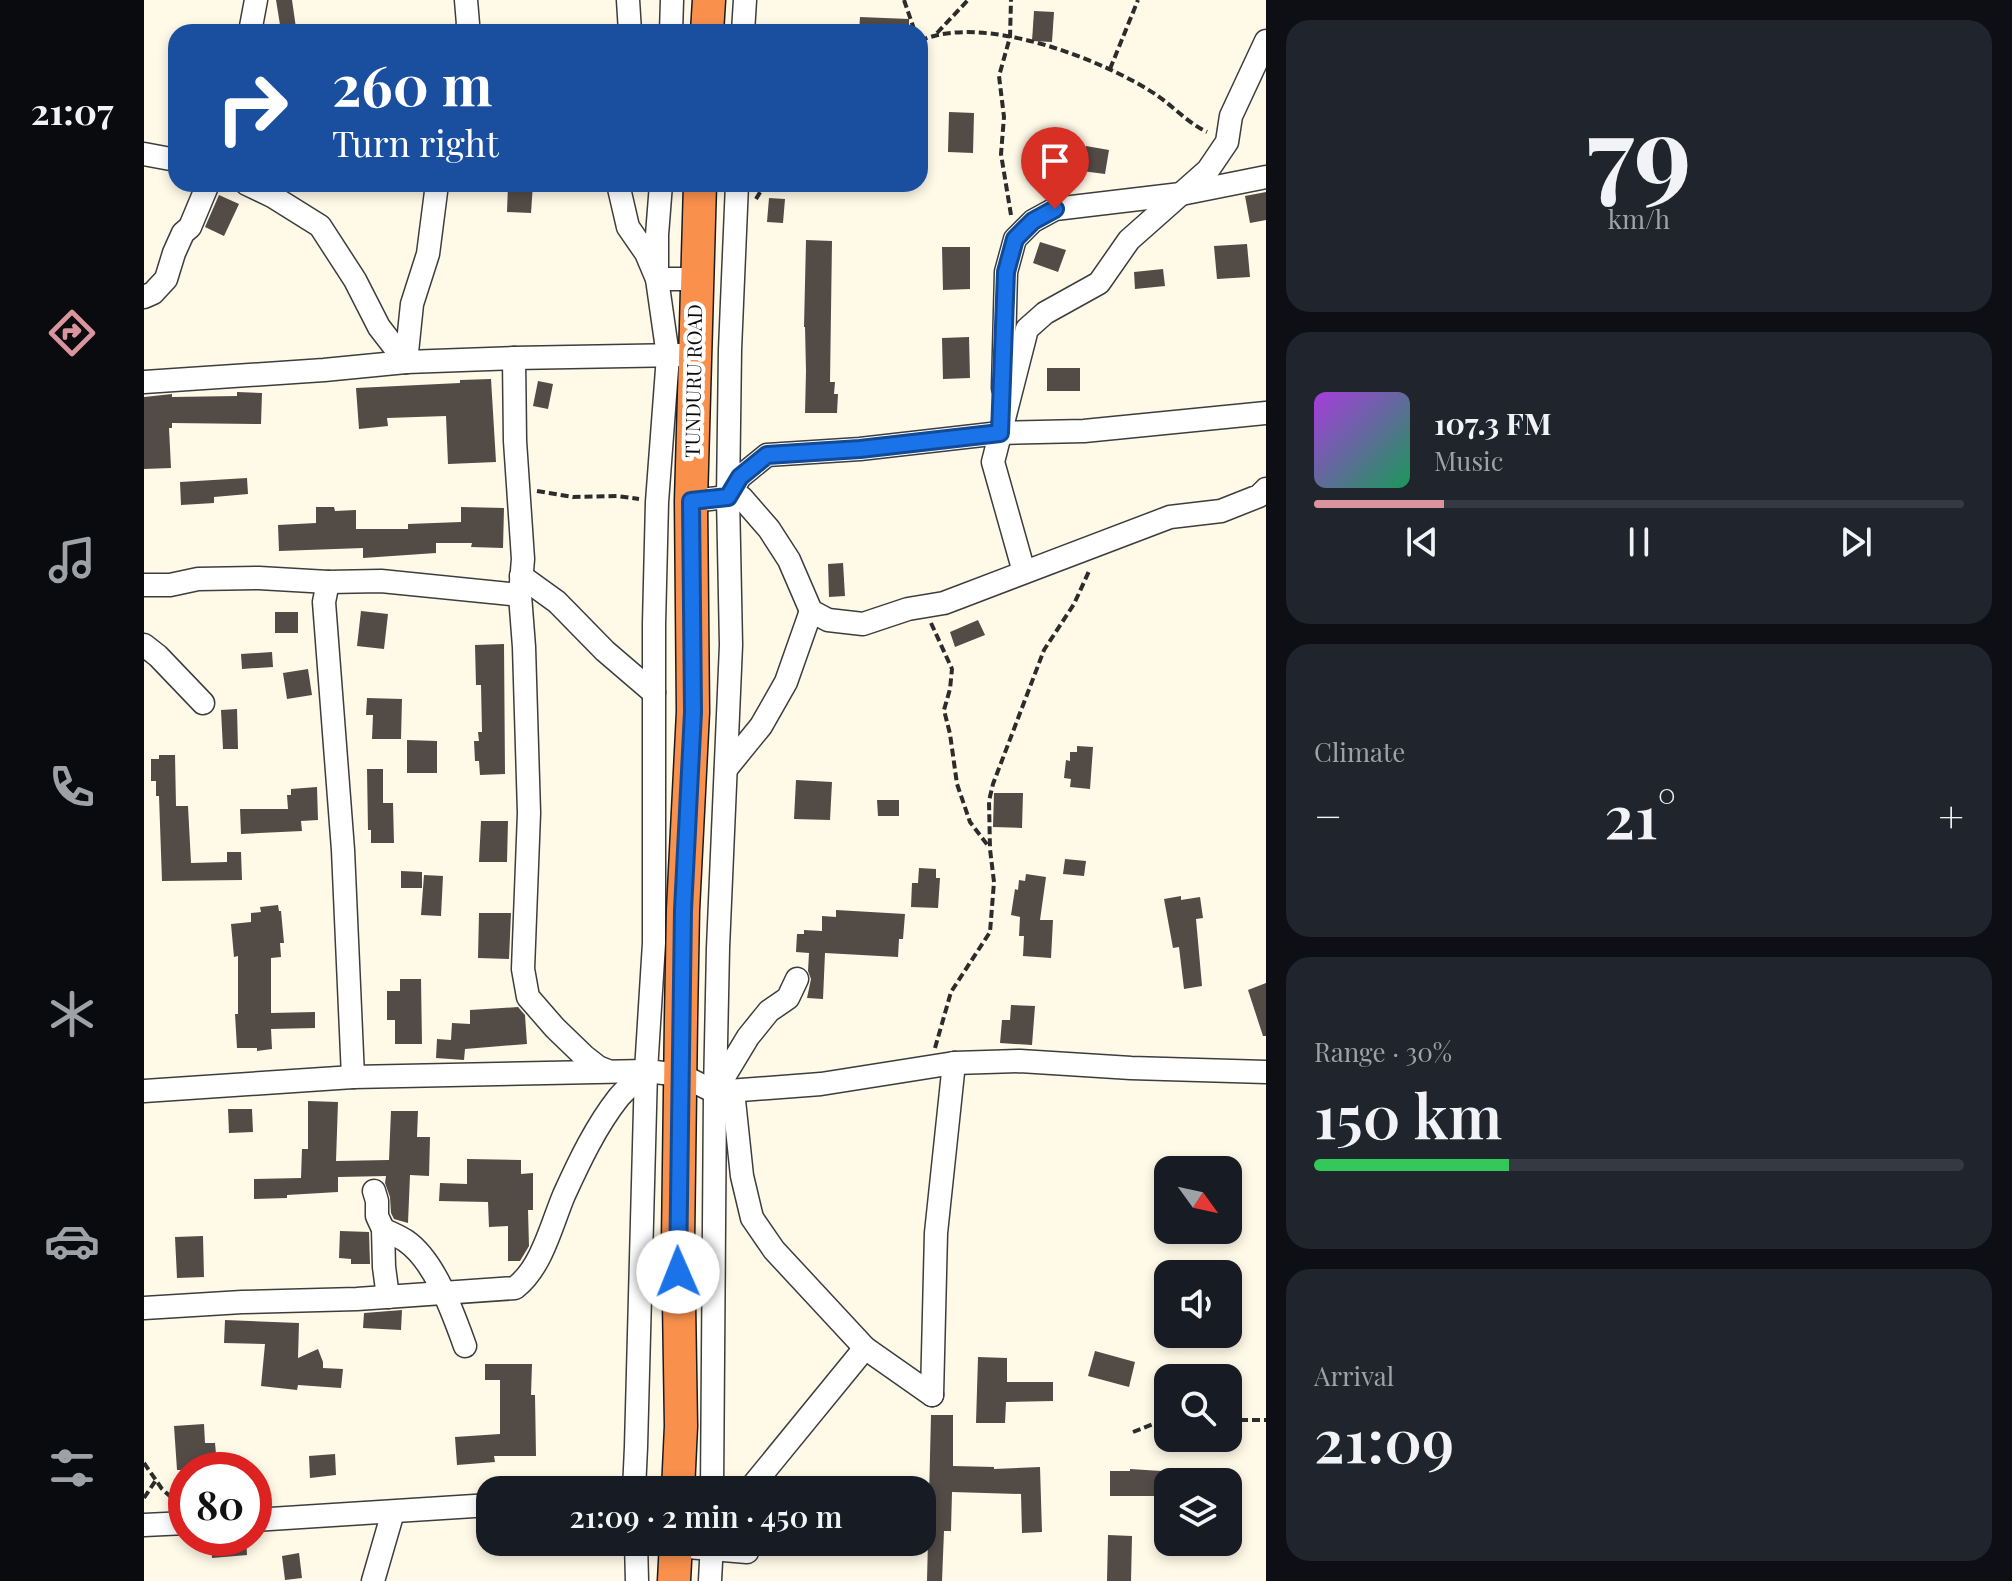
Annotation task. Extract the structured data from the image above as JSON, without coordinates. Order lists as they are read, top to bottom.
{
  "streets": {
    "highway": ["TUNDURU ROAD"]
  },
  "north": "bottom right",
  "page": {
    "tabs": "21:07",
    "tile": [
      ["79", "km/h"],
      "Climate",
      ["Range · 30%", "150 km"],
      ["Arrival", "21:09"]
    ],
    "turn": ["260 m", "Turn right"],
    "song": ["107.3 FM", "Music"],
    "heat": ["−", "21°", "+"],
    "limit": "80",
    "trip": "21:09 · 2 min · 450 m"
  }
}
